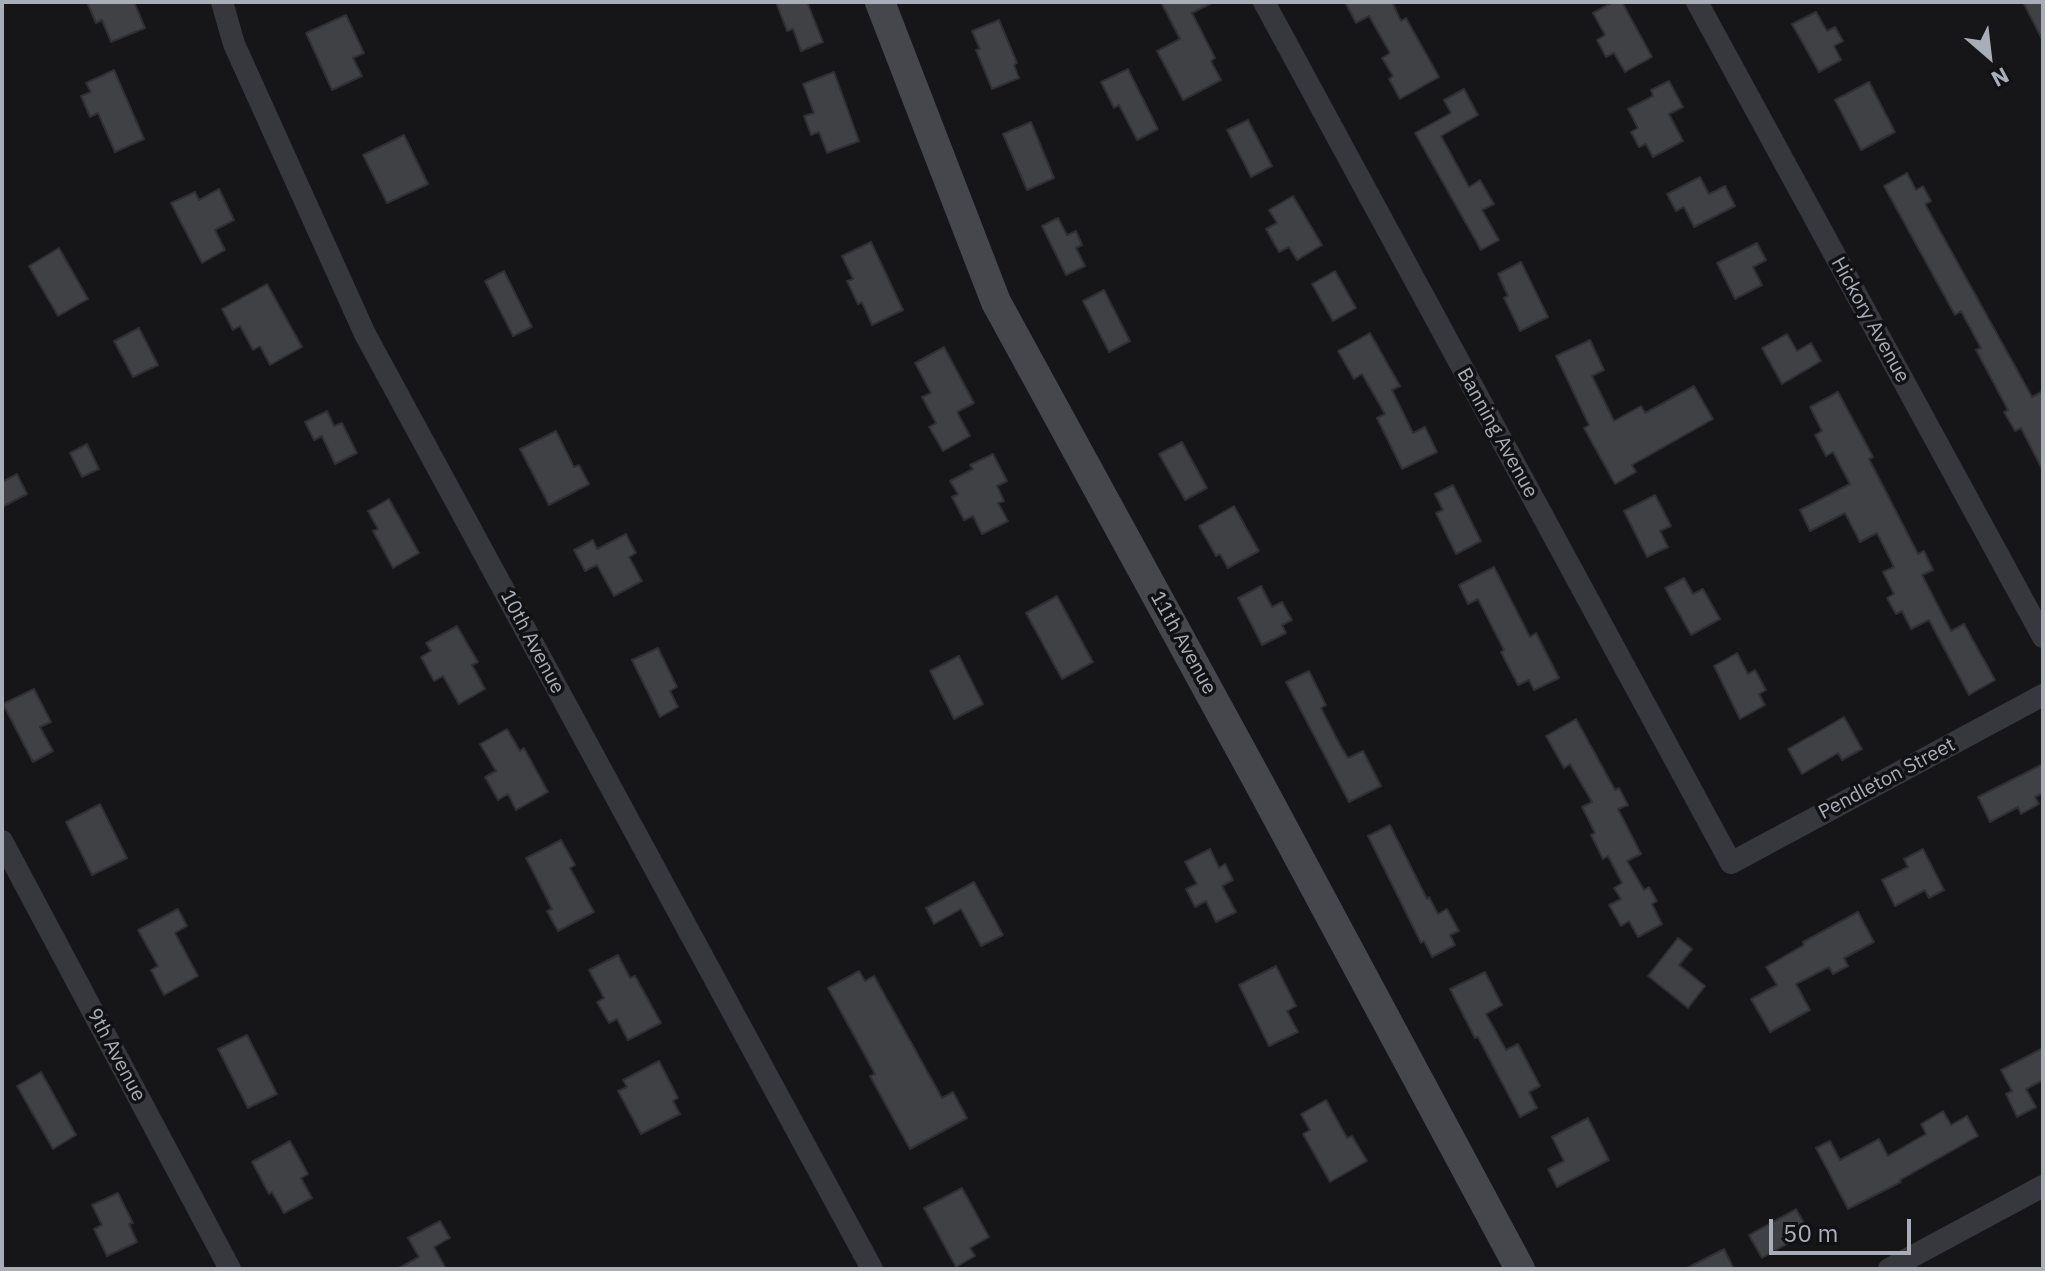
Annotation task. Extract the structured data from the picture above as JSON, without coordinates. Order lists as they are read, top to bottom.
{
  "streets": {
    "main road": ["11th Avenue"],
    "street": [
      "Hickory Avenue",
      "Banning Avenue",
      "10th Avenue",
      "Pendleton Street",
      "9th Avenue"
    ]
  },
  "crossings": [
    ["Banning Avenue", "Pendleton Street"]
  ],
  "scale_bar": "50 m",
  "north": "bottom right"
}
